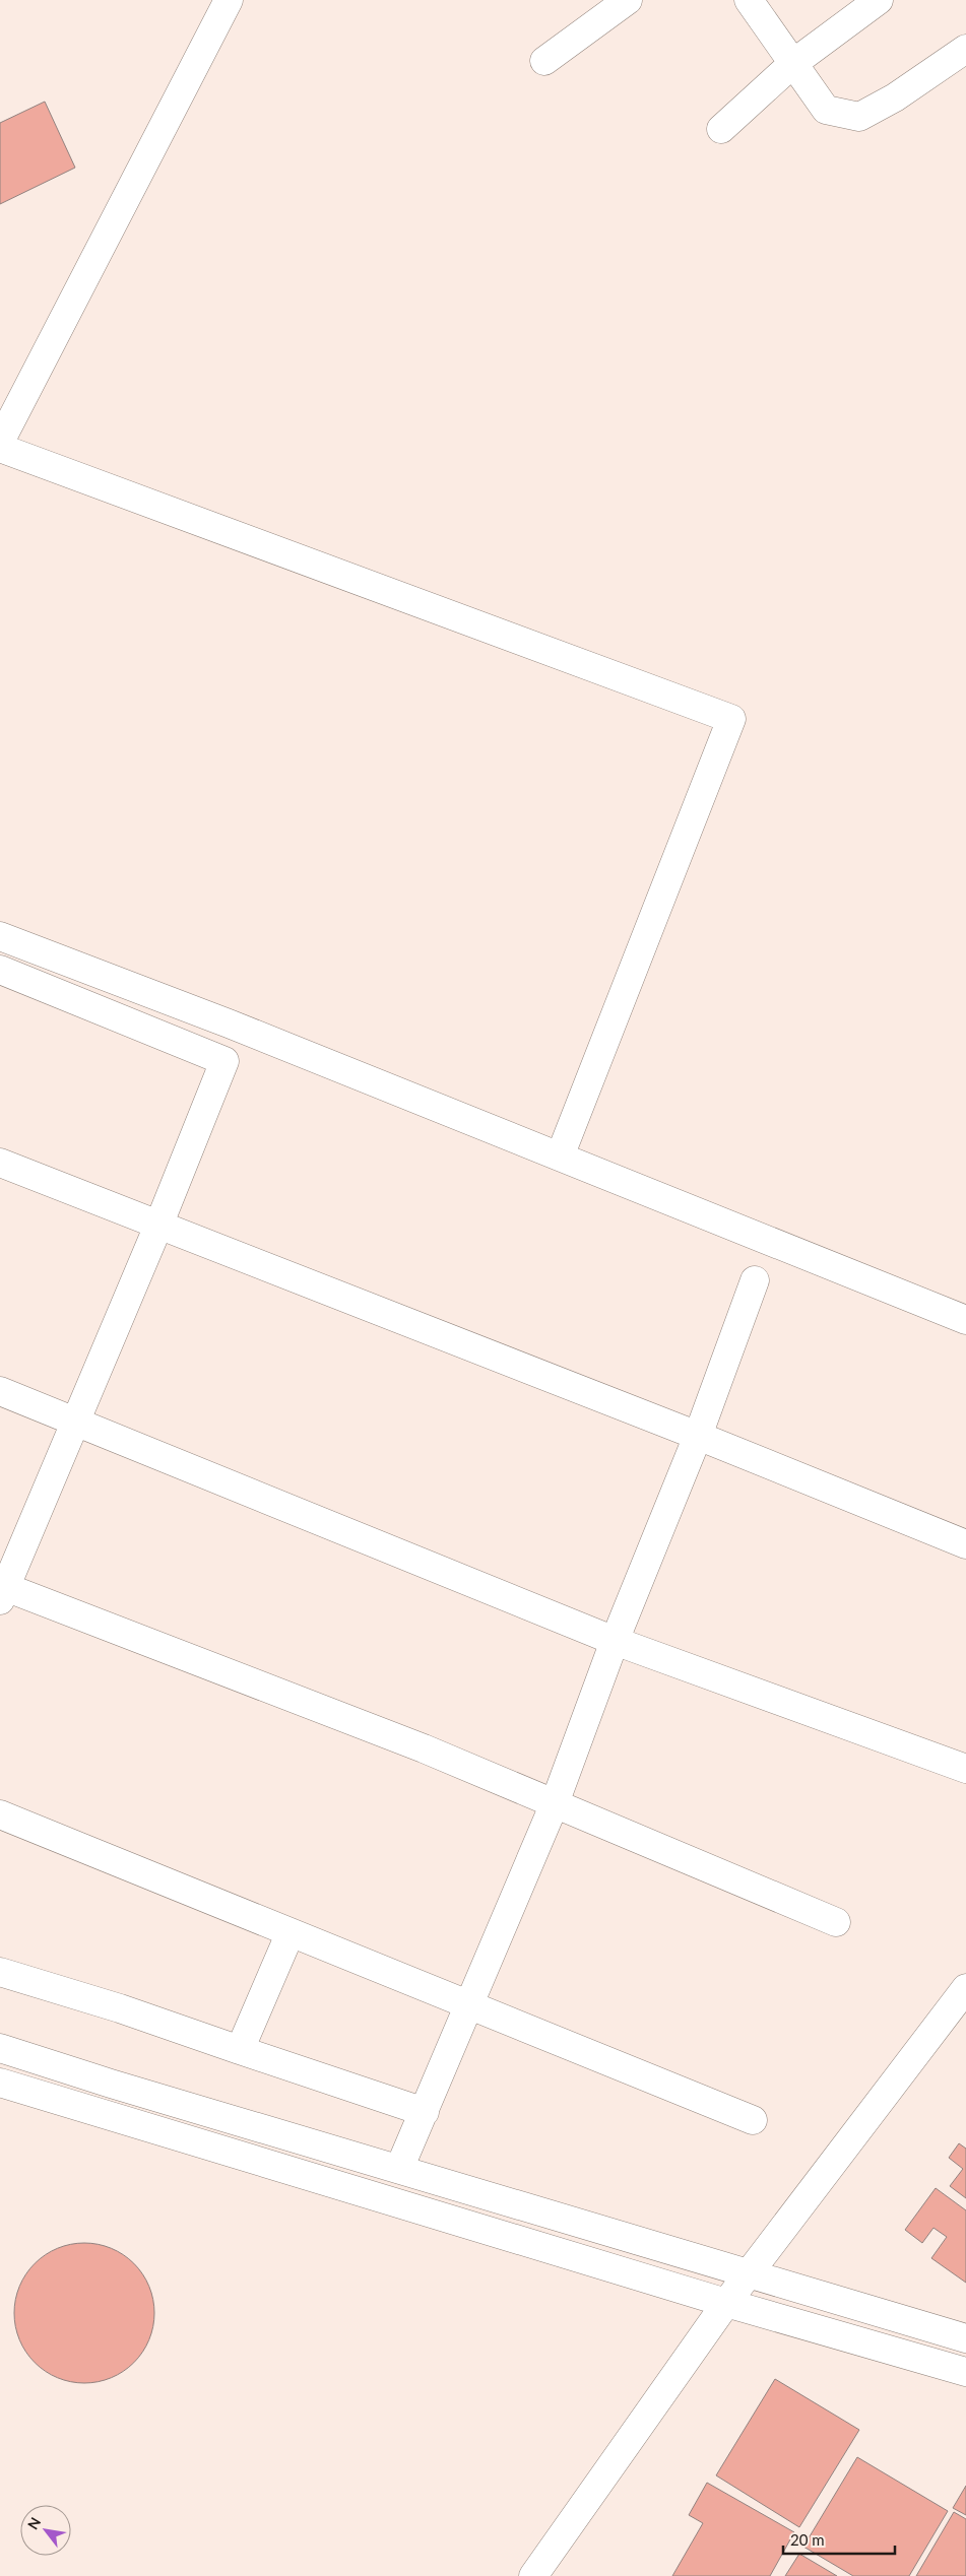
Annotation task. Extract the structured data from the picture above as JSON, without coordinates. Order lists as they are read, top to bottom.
{
  "scale_bar": "20 m",
  "north": "top left"
}
